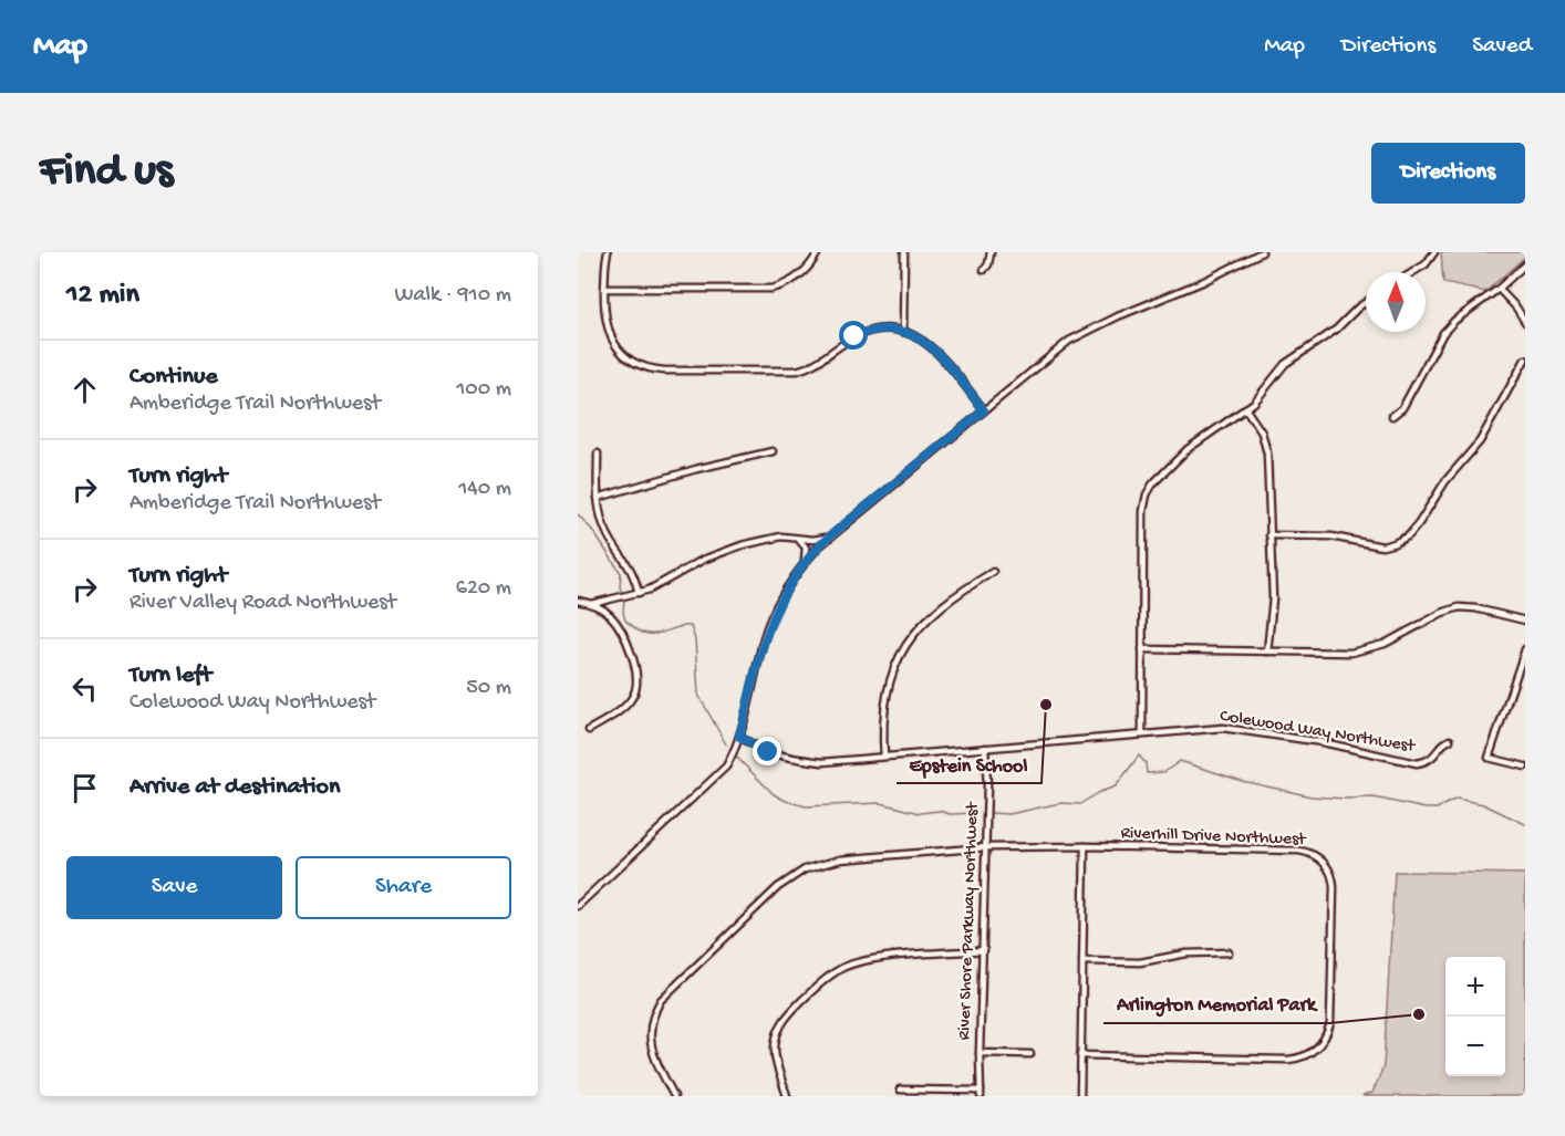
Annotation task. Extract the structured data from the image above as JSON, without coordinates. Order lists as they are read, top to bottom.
{
  "streets": {
    "street": ["Colewood Way Northwest", "Riverhill Drive Northwest", "River Shore Parkway Northwest"]
  },
  "crossings": [
    ["Colewood Way Northwest", "River Shore Parkway Northwest"],
    ["Riverhill Drive Northwest", "River Shore Parkway Northwest"]
  ],
  "places": ["Epstein School", "Arlington Memorial Park"],
  "north": "top",
  "page": {
    "header": "Map",
    "nav": ["Map", "Directions", "Saved"],
    "buttons": [
      "Directions",
      ["Save", "Share"]
    ],
    "title": "Find us",
    "heading": ["12 min", "Walk · 910 m"],
    "list": [
      ["Continue", "Amberidge Trail Northwest", "100 m"],
      ["Turn right", "Amberidge Trail Northwest", "140 m"],
      ["Turn right", "River Valley Road Northwest", "620 m"],
      ["Turn left", "Colewood Way Northwest", "50 m"],
      "Arrive at destination"
    ],
    "map_buttons": ["+", "−"]
  }
}
